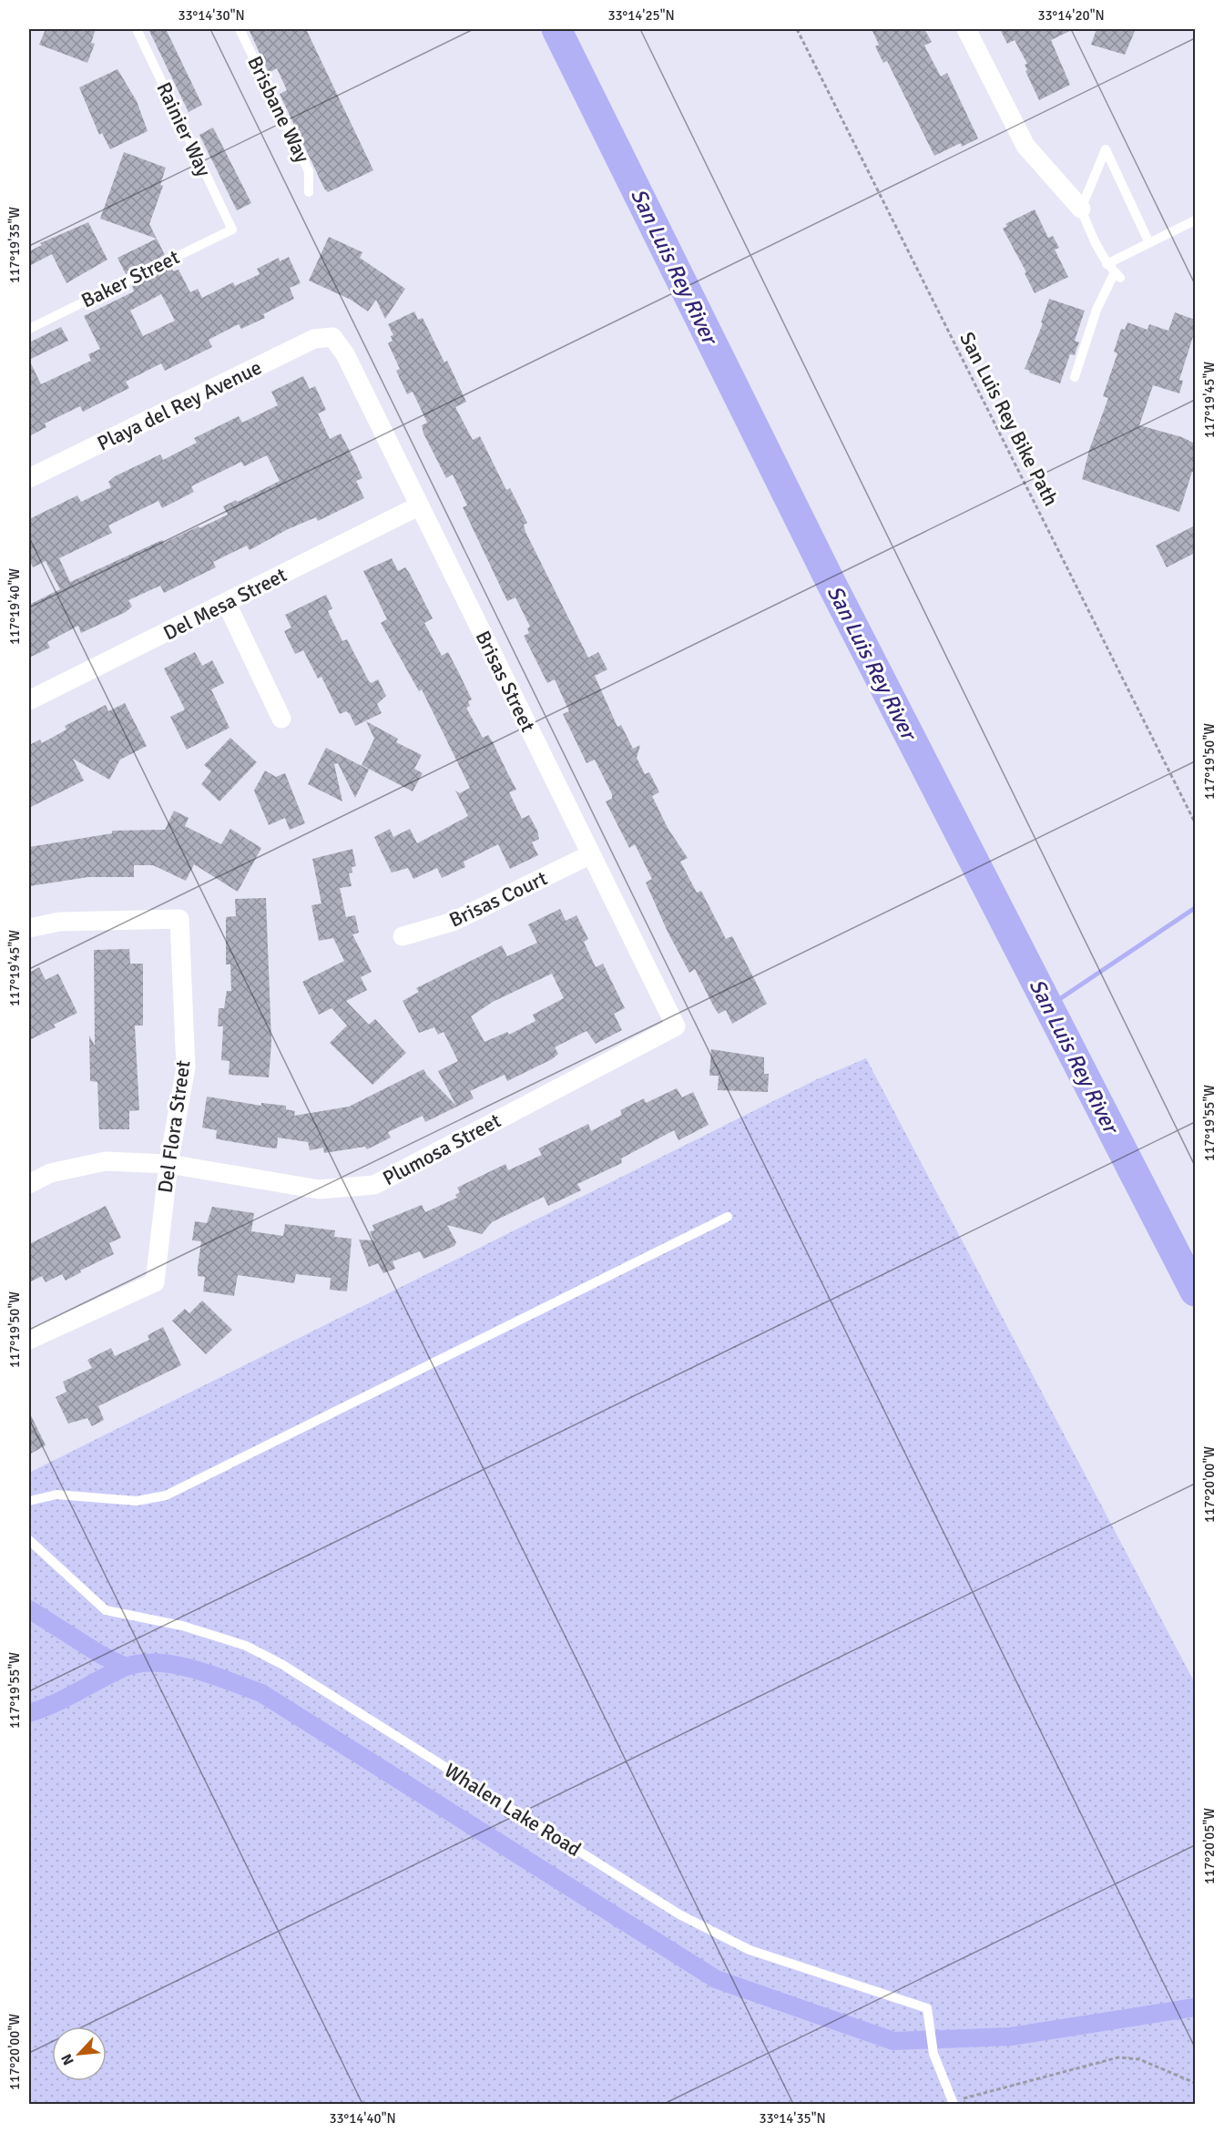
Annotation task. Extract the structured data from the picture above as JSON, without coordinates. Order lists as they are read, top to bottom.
{
  "streets": {
    "street": [
      "Playa del Rey Avenue",
      "Del Mesa Street",
      "Brisas Street",
      "Brisas Court",
      "Del Flora Street",
      "Plumosa Street"
    ],
    "lane": [
      "Brisbane Way",
      "Rainier Way",
      "Baker Street",
      "Whalen Lake Road"
    ],
    "path": ["San Luis Rey Bike Path"]
  },
  "crossings": [
    ["Rainier Way", "Baker Street"],
    ["Playa del Rey Avenue", "Brisas Street"],
    ["Del Mesa Street", "Brisas Street"],
    ["Brisas Street", "Brisas Court"],
    ["Brisas Street", "Plumosa Street"],
    ["Del Flora Street", "Plumosa Street"]
  ],
  "water": ["San Luis Rey River"],
  "north": "bottom left",
  "coordinates": [
    "33°14'30\"N",
    "33°14'25\"N",
    "33°14'20\"N",
    "117°19'35\"W",
    "117°19'45\"W",
    "117°19'40\"W",
    "117°19'50\"W",
    "117°19'55\"W",
    "117°20'00\"W",
    "117°20'05\"W",
    "33°14'40\"N",
    "33°14'35\"N"
  ]
}
